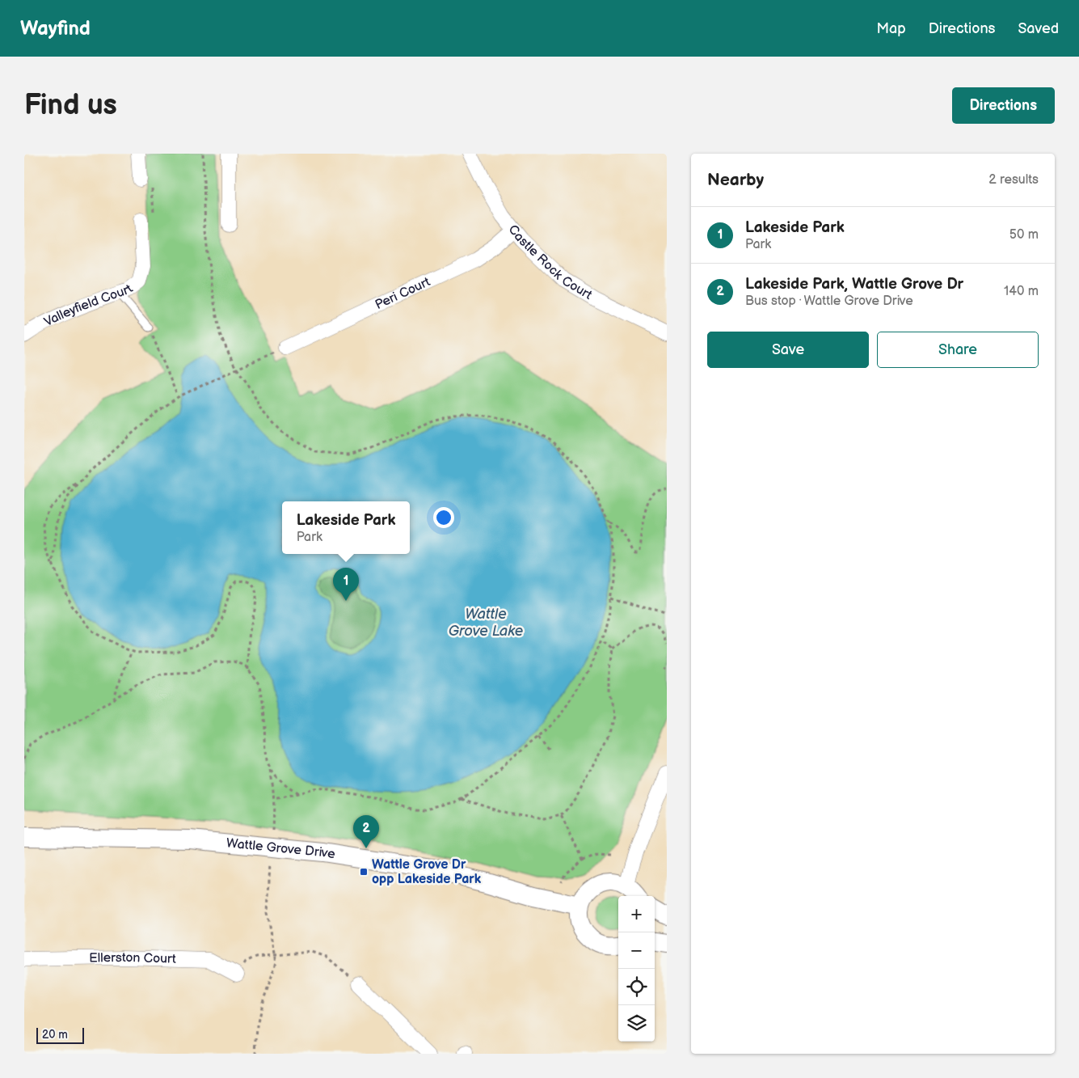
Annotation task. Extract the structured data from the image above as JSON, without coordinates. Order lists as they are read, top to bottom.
{
  "streets": {
    "street": [
      "Castle Rock Court",
      "Peri Court",
      "Valleyfield Court",
      "Wattle Grove Drive",
      "Ellerston Court"
    ]
  },
  "crossings": [
    ["Castle Rock Court", "Peri Court"]
  ],
  "water": ["Wattle Grove Lake"],
  "places": {
    "transit": ["Wattle Grove Dr opp Lakeside Park"]
  },
  "scale_bar": "20 m",
  "page": {
    "header": "Wayfind",
    "nav": ["Map", "Directions", "Saved"],
    "buttons": [
      "Directions",
      ["Save", "Share"]
    ],
    "title": "Find us",
    "heading": ["Nearby", "2 results"],
    "list": [
      {
        "mark": "1",
        "name": "Lakeside Park",
        "note": "Park",
        "value": "50 m"
      },
      {
        "mark": "2",
        "name": "Lakeside Park, Wattle Grove Dr",
        "note": "Bus stop · Wattle Grove Drive",
        "value": "140 m"
      }
    ],
    "popup": ["Lakeside Park", "Park"],
    "pins": ["1", "2"],
    "map_buttons": ["+", "−"],
    "scale": "20 m"
  }
}
